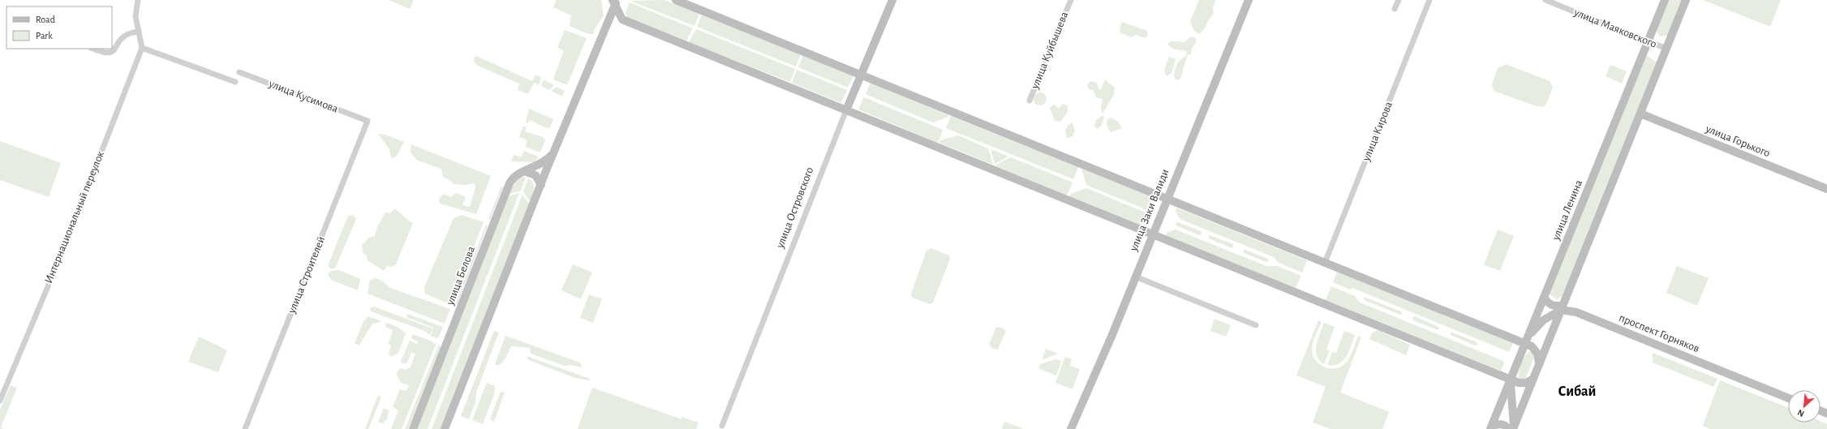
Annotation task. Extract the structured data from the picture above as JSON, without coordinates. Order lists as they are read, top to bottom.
{
  "streets": {
    "main road": [
      "улица Горького",
      "улица Островского",
      "улица Заки Валиди",
      "улица Ленина",
      "улица Белова",
      "проспект Горняков"
    ],
    "street": [
      "улица Маяковского",
      "улица Куйбышева",
      "улица Кусимова",
      "улица Кирова",
      "Интернациональный переулок",
      "улица Строителей"
    ]
  },
  "crossings": [
    ["улица Маяковского", "улица Ленина"],
    ["улица Кусимова", "улица Строителей"],
    ["улица Ленина", "проспект Горняков"]
  ],
  "districts": ["Сибай"],
  "legend": ["Road", "Park"],
  "north": "bottom left"
}
